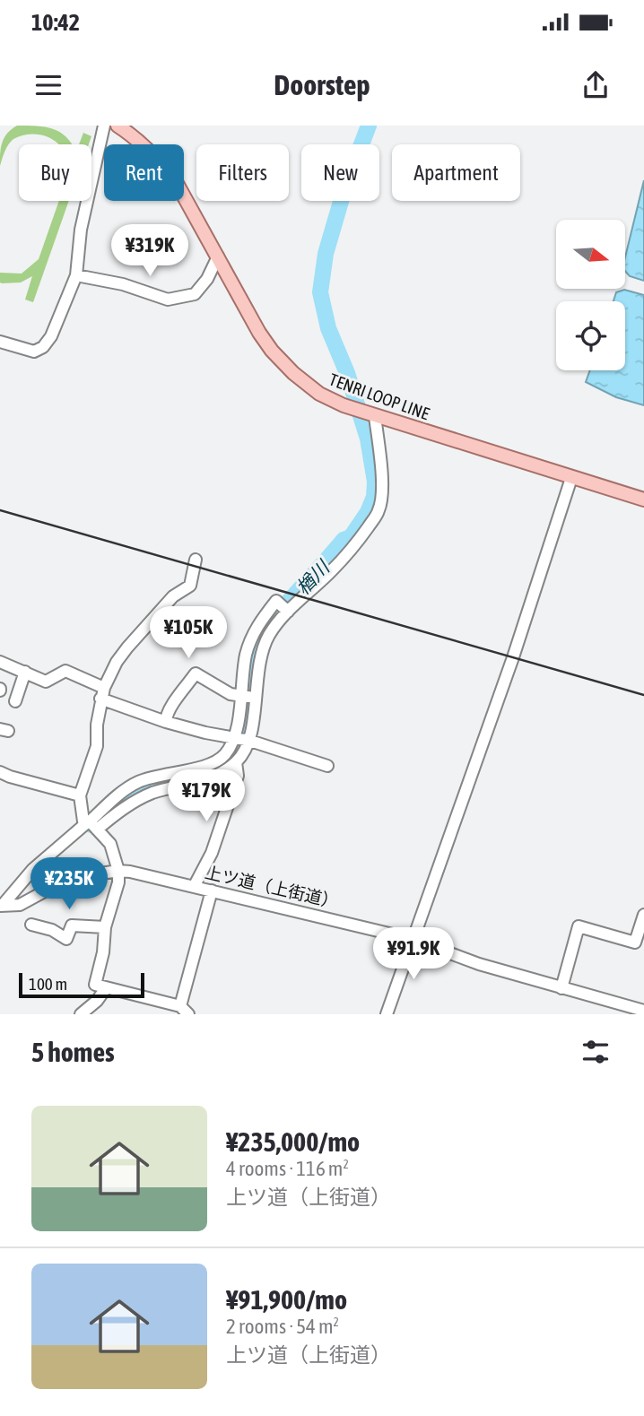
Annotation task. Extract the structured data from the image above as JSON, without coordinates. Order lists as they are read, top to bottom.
{
  "streets": {
    "main road": ["TENRI LOOP LINE"],
    "street": ["上ツ道（上街道）"]
  },
  "water": ["楢川"],
  "scale_bar": "100 m",
  "north": "right",
  "page": {
    "status": "10:42",
    "header": "Doorstep",
    "chip": [
      "Buy",
      "Rent",
      "Filters",
      "New",
      "Apartment"
    ],
    "price": [
      "¥319K",
      "¥105K",
      "¥179K",
      "¥235K",
      "¥91.9K"
    ],
    "scale": "100 m",
    "heading": "5 homes",
    "list": [
      {
        "name": "¥235,000/mo",
        "note": "4 rooms · 116 m² · 上ツ道（上街道）"
      },
      {
        "name": "¥91,900/mo",
        "note": "2 rooms · 54 m² · 上ツ道（上街道）"
      }
    ]
  }
}
